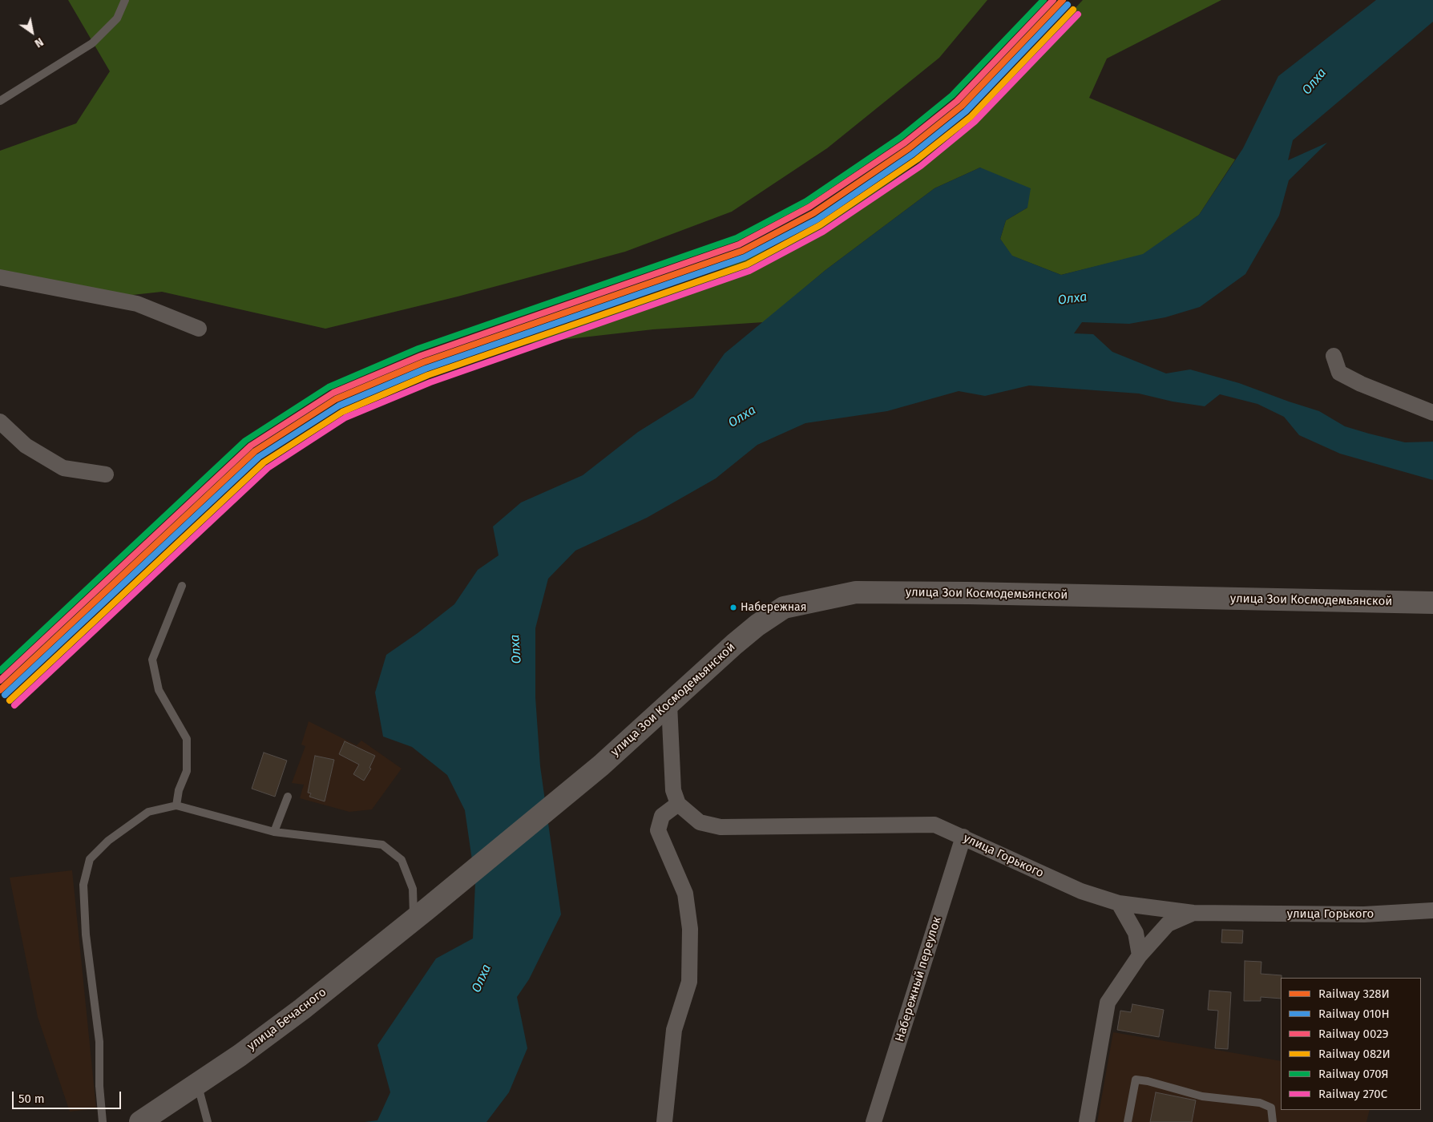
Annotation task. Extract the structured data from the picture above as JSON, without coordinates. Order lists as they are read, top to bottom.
{
  "streets": {
    "main road": ["улица Зои Космодемьянской", "улица Бечасного"],
    "street": ["улица Горького", "Набережный переулок"]
  },
  "crossings": [
    ["улица Зои Космодемьянской", "улица Бечасного"],
    ["улица Горького", "Набережный переулок"]
  ],
  "water": ["Олха"],
  "places": ["Набережная"],
  "lines": [
    "rail line 328И",
    "rail line 002Э",
    "rail line 070Я",
    "rail line 010Н",
    "rail line 082И",
    "rail line 270С"
  ],
  "legend": [
    "Railway 328И",
    "Railway 010Н",
    "Railway 002Э",
    "Railway 082И",
    "Railway 070Я",
    "Railway 270С"
  ],
  "scale_bar": "50 m",
  "north": "bottom right"
}
